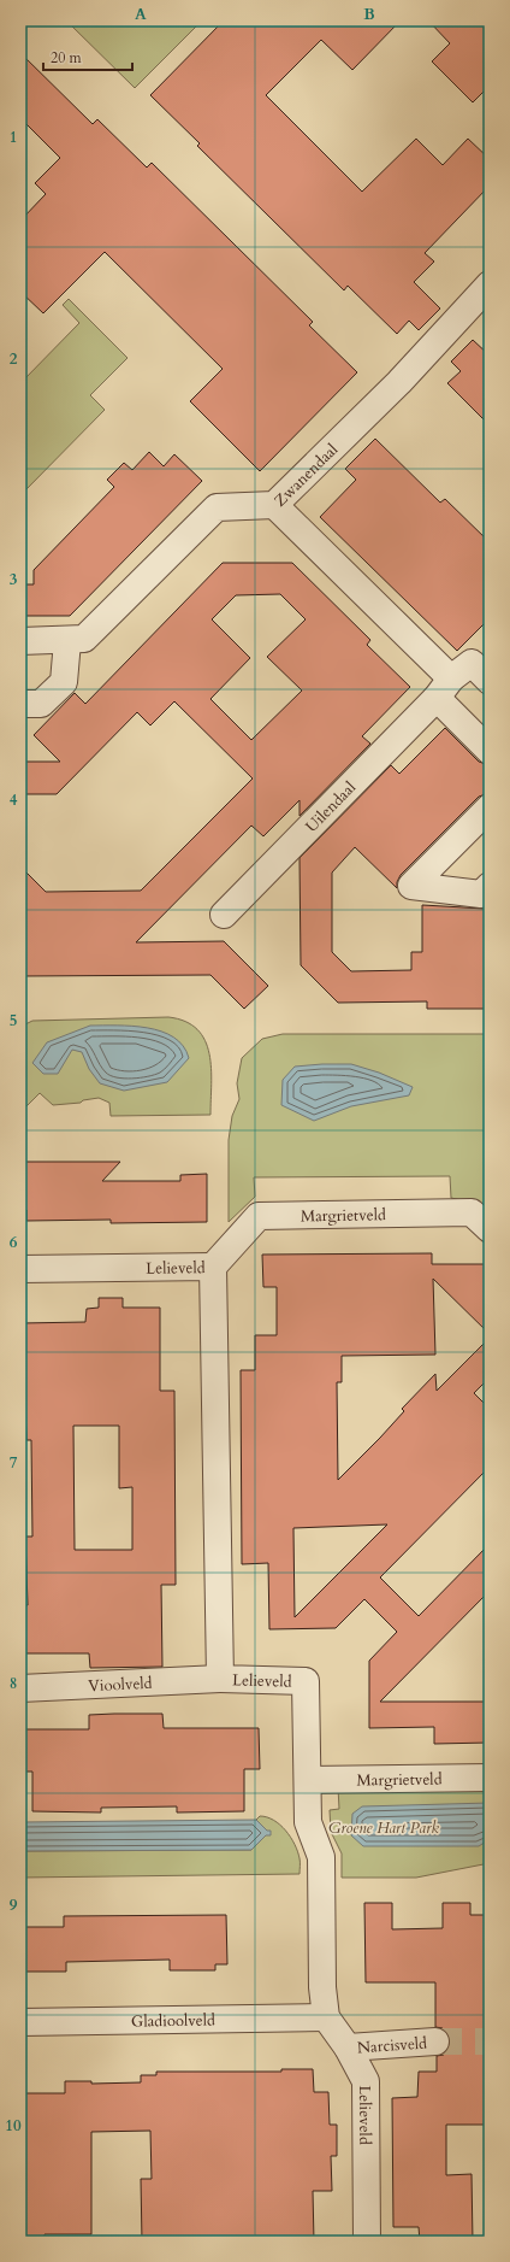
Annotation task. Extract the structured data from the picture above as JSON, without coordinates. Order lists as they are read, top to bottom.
{
  "streets": {
    "street": [
      "Zwanendaal",
      "Uilendaal",
      "Margrietveld",
      "Lelieveld",
      "Vioolveld",
      "Gladioolveld",
      "Narcisveld"
    ]
  },
  "crossings": [
    ["Margrietveld", "Lelieveld"],
    ["Lelieveld", "Vioolveld"],
    ["Lelieveld", "Gladioolveld"],
    ["Lelieveld", "Narcisveld"]
  ],
  "parks": ["Groene Hart Park"],
  "scale_bar": "20 m",
  "grid": {
    "columns": ["A", "B"],
    "rows": [
      "1",
      "2",
      "3",
      "4",
      "5",
      "6",
      "7",
      "8",
      "9",
      "10"
    ]
  }
}
